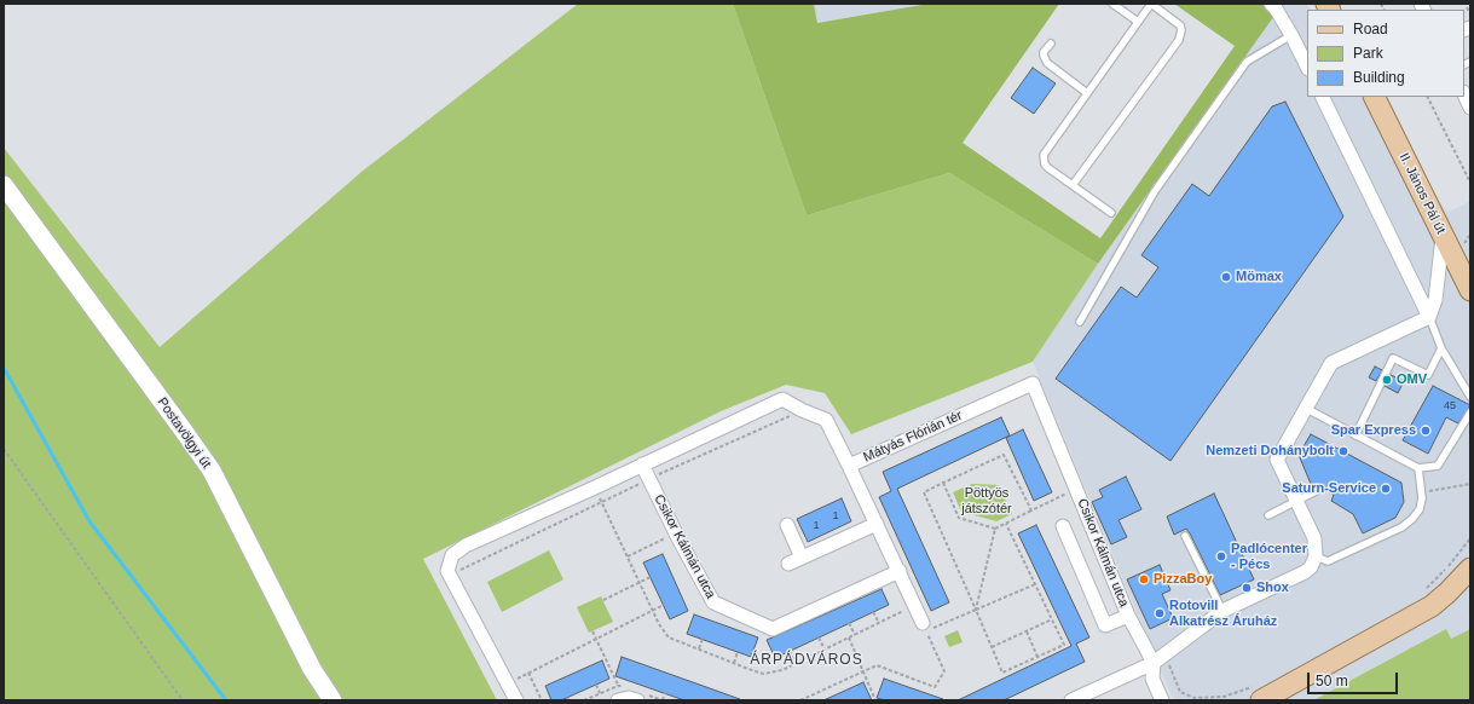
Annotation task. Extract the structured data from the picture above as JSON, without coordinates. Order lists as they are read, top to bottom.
{
  "streets": {
    "main road": ["II. János Pál út"],
    "street": ["Postavölgyi út", "Mátyás Flórián tér", "Csikor Kálmán utca"]
  },
  "crossings": [
    ["Mátyás Flórián tér", "Csikor Kálmán utca"]
  ],
  "districts": ["ÁRPÁDVÁROS"],
  "parks": ["Pöttyös játszótér"],
  "places": [
    "Mömax",
    "OMV",
    "Spar Express",
    "Nemzeti Dohánybolt",
    "Saturn-Service",
    "Padlócenter - Pécs",
    "PizzaBoy",
    "Shox",
    "Rotovill Alkatrész Áruház"
  ],
  "house_numbers": ["45", "1", "1"],
  "legend": ["Road", "Park", "Building"],
  "scale_bar": "50 m"
}
